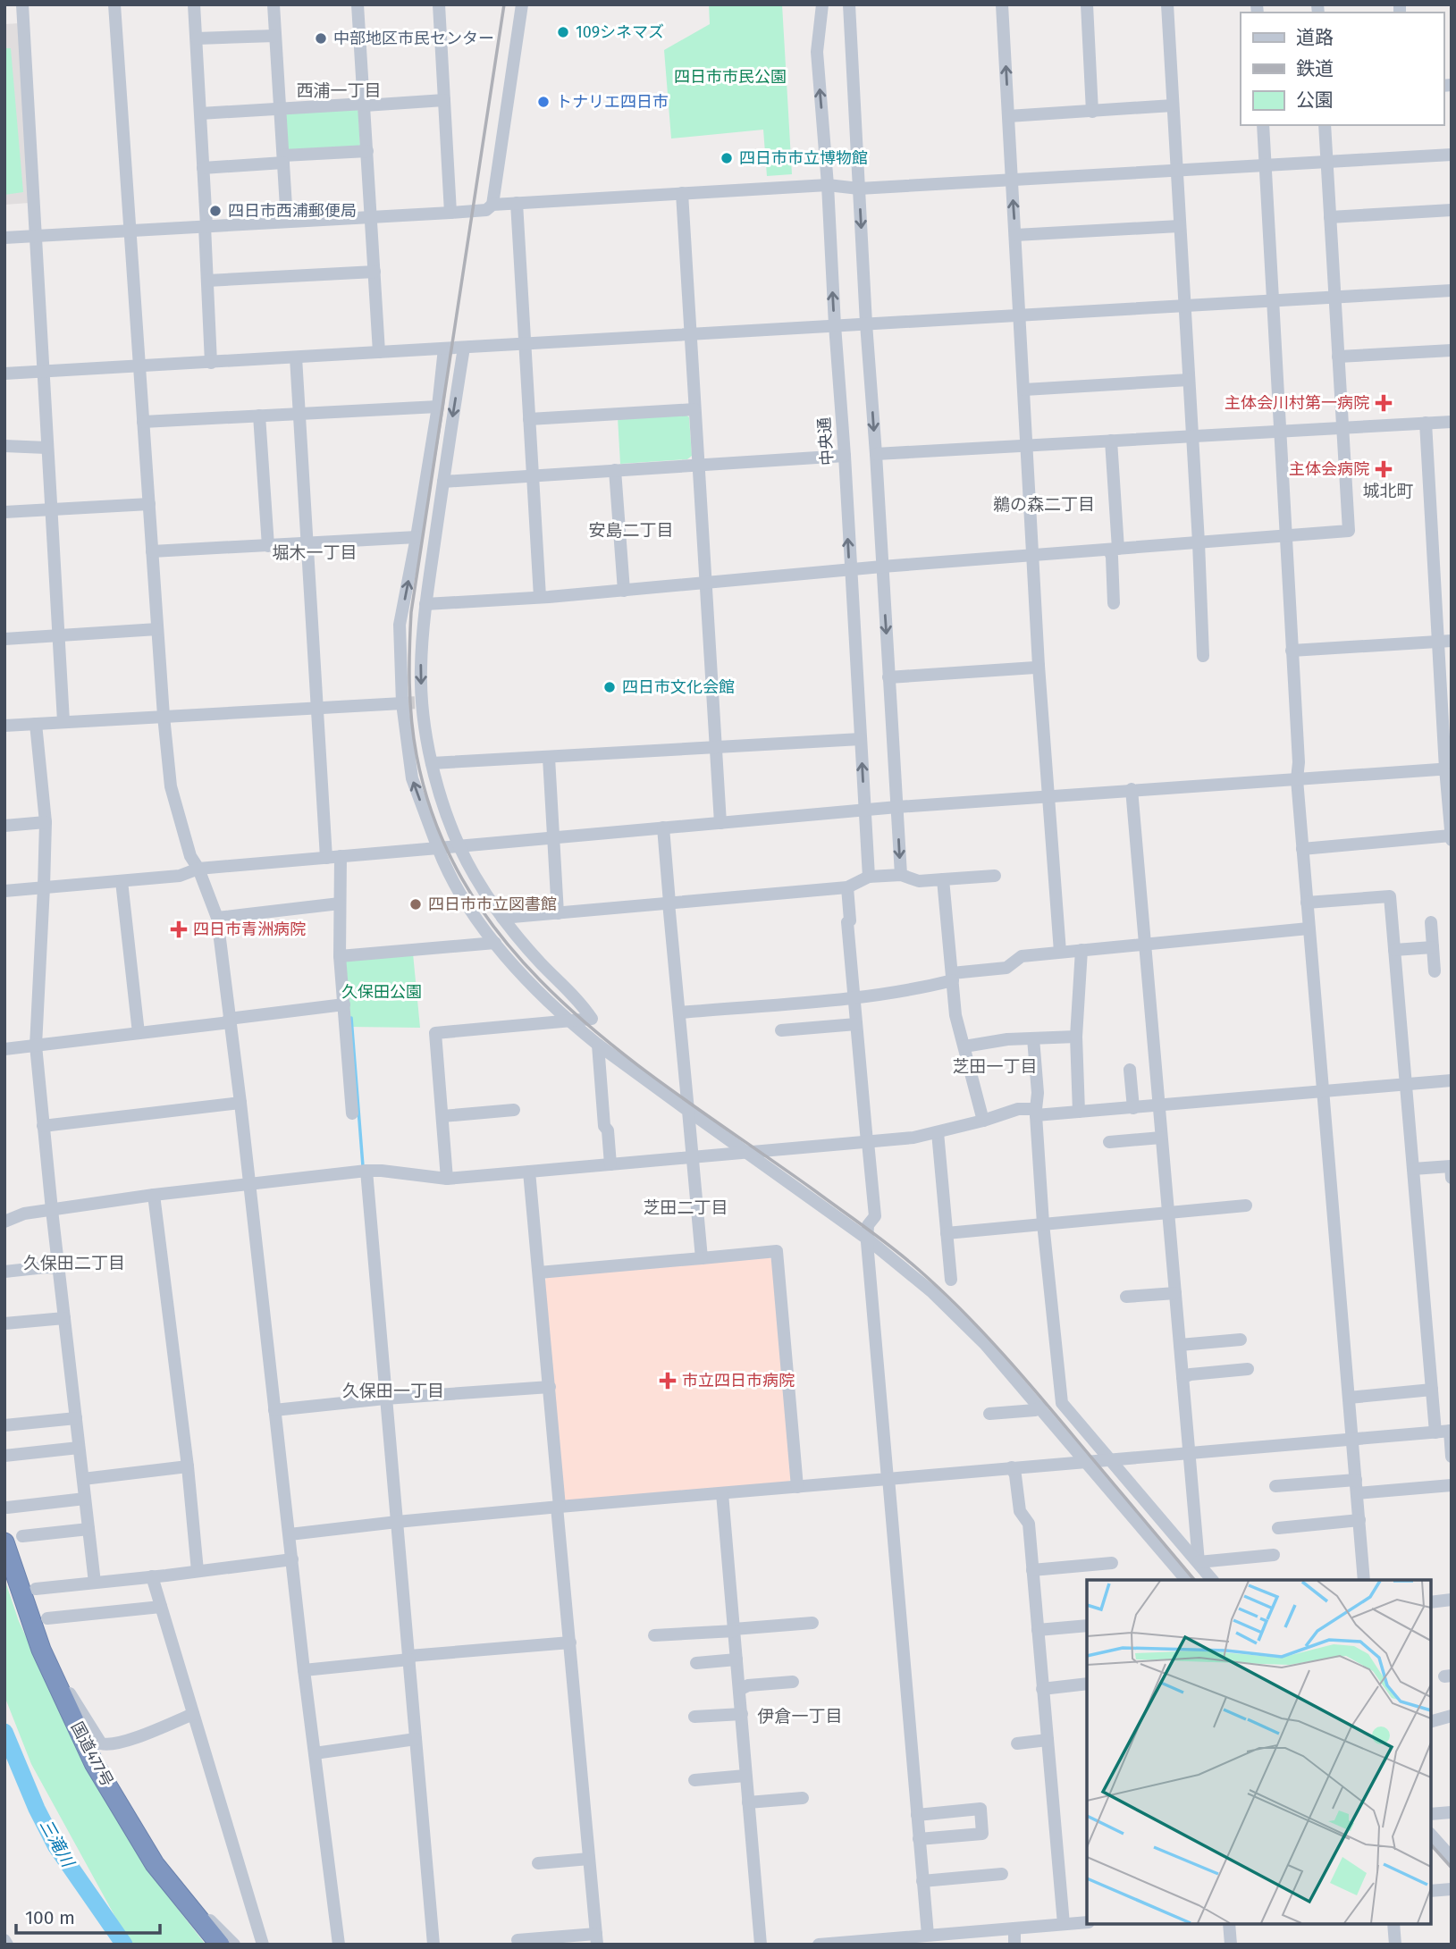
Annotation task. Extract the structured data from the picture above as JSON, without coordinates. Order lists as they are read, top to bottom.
{
  "streets": {
    "highway": ["国道477号"],
    "street": ["中央通"]
  },
  "districts": [
    "西浦一丁目",
    "城北町",
    "鵜の森二丁目",
    "安島二丁目",
    "堀木一丁目",
    "芝田一丁目",
    "芝田二丁目",
    "久保田二丁目",
    "久保田一丁目",
    "伊倉一丁目"
  ],
  "water": ["三滝川"],
  "parks": ["四日市市民公園", "久保田公園"],
  "places": {
    "other": [
      "109シネマズ",
      "中部地区市民センター",
      "トナリエ四日市",
      "四日市市立博物館",
      "四日市西浦郵便局",
      "四日市文化会館",
      "四日市市立図書館"
    ],
    "health": [
      "主体会川村第一病院",
      "主体会病院",
      "四日市青洲病院",
      "市立四日市病院"
    ]
  },
  "legend": ["道路", "鉄道", "公園"],
  "scale_bar": "100 m"
}
